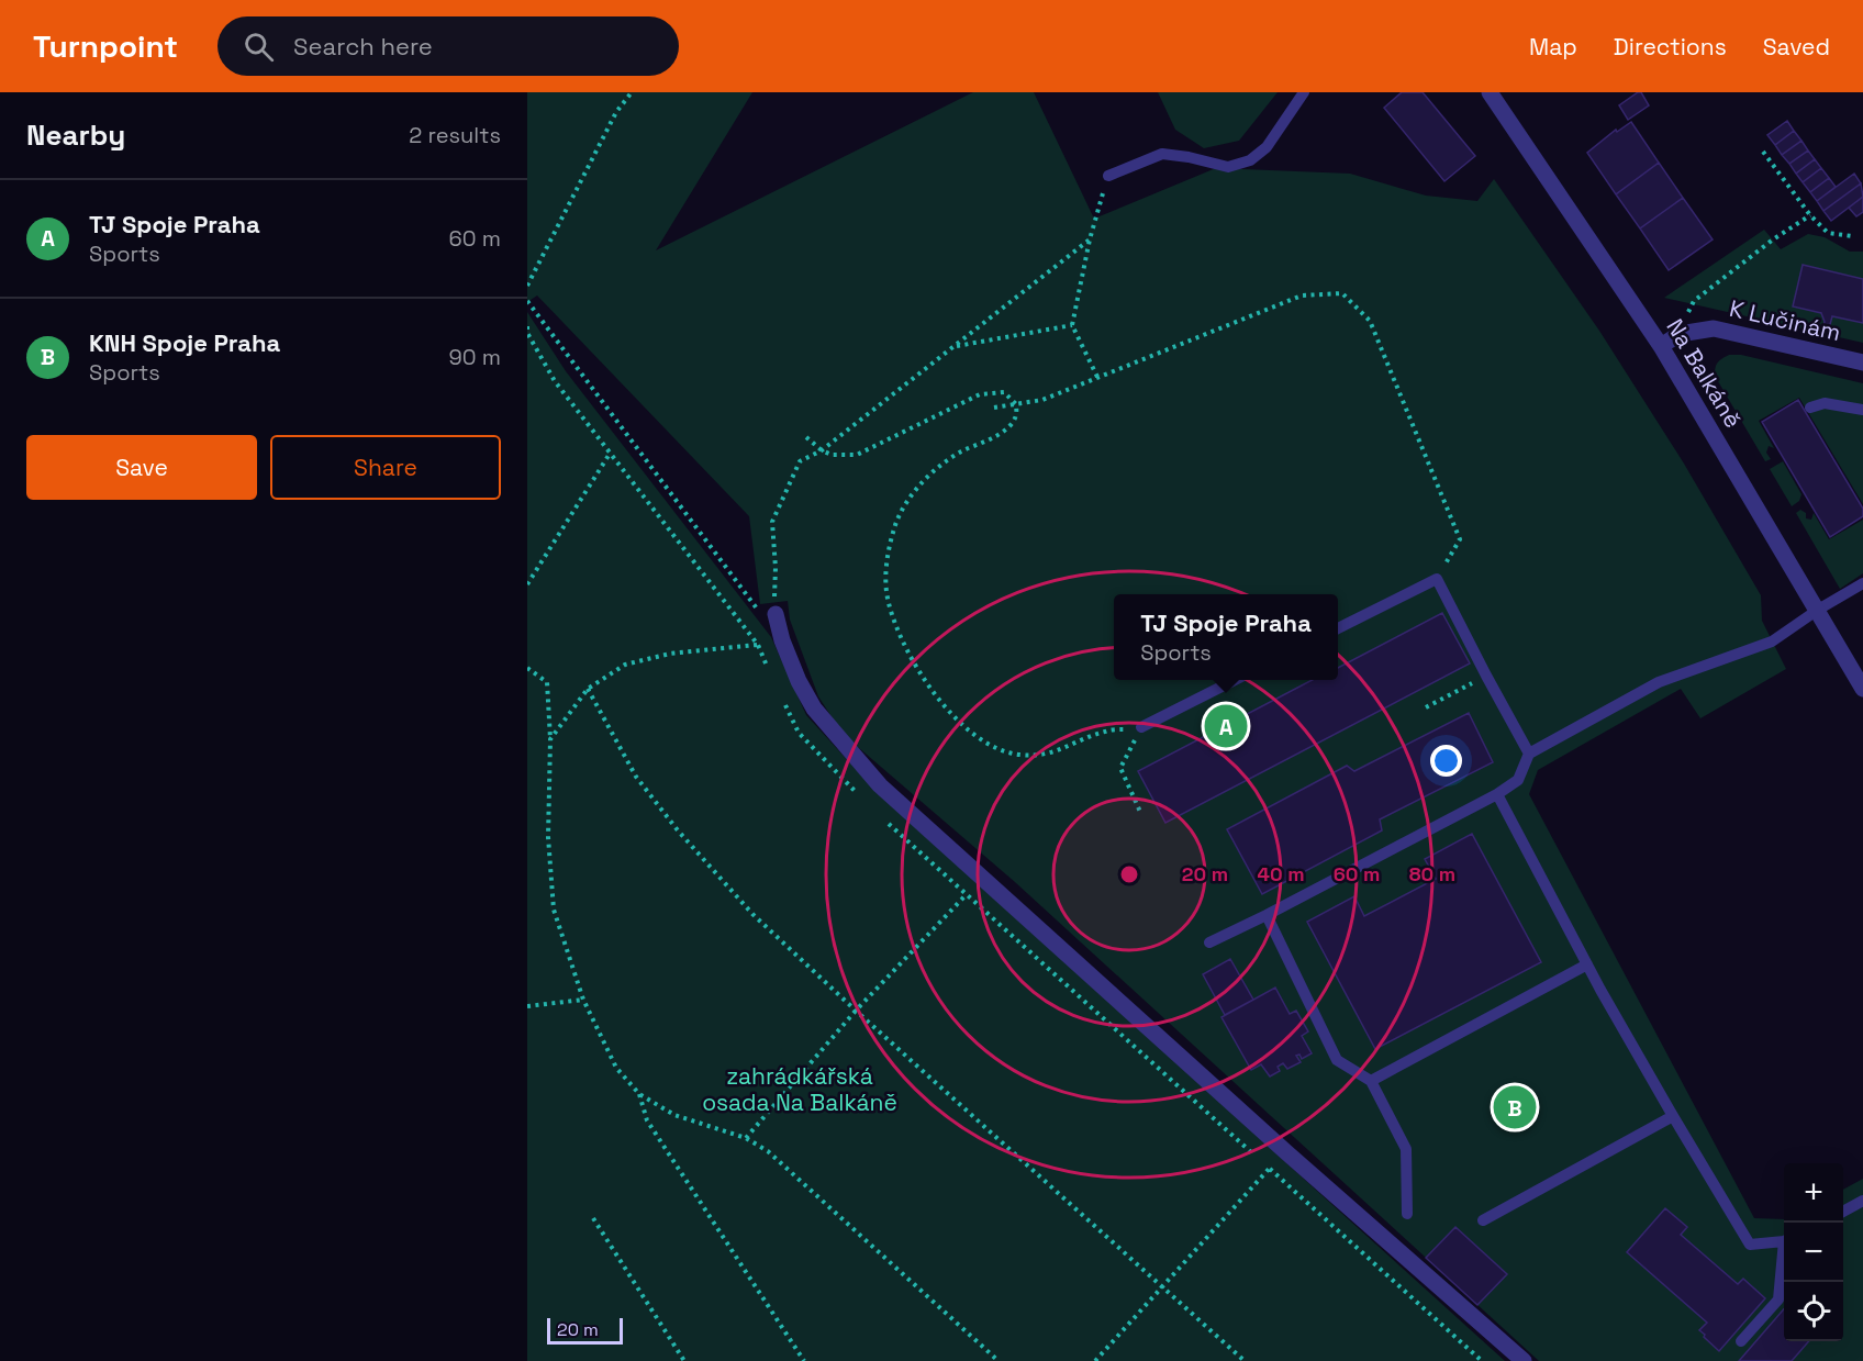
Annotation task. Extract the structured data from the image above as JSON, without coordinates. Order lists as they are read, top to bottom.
{
  "streets": {
    "street": ["K Lučinám", "Na Balkáně"]
  },
  "crossings": [
    ["K Lučinám", "Na Balkáně"]
  ],
  "parks": ["zahrádkářská osada Na Balkáně"],
  "scale_bar": "20 m",
  "page": {
    "header": "Turnpoint",
    "search": "Search here",
    "nav": ["Map", "Directions", "Saved"],
    "heading": ["Nearby", "2 results"],
    "list": [
      {
        "mark": "A",
        "name": "TJ Spoje Praha",
        "note": "Sports",
        "value": "60 m"
      },
      {
        "mark": "B",
        "name": "KNH Spoje Praha",
        "note": "Sports",
        "value": "90 m"
      }
    ],
    "buttons": ["Save", "Share"],
    "popup": ["TJ Spoje Praha", "Sports"],
    "pins": ["A", "B"],
    "map_buttons": ["+", "−"],
    "scale": "20 m"
  },
  "rings": [
    "20 m",
    "40 m",
    "60 m",
    "80 m"
  ]
}
